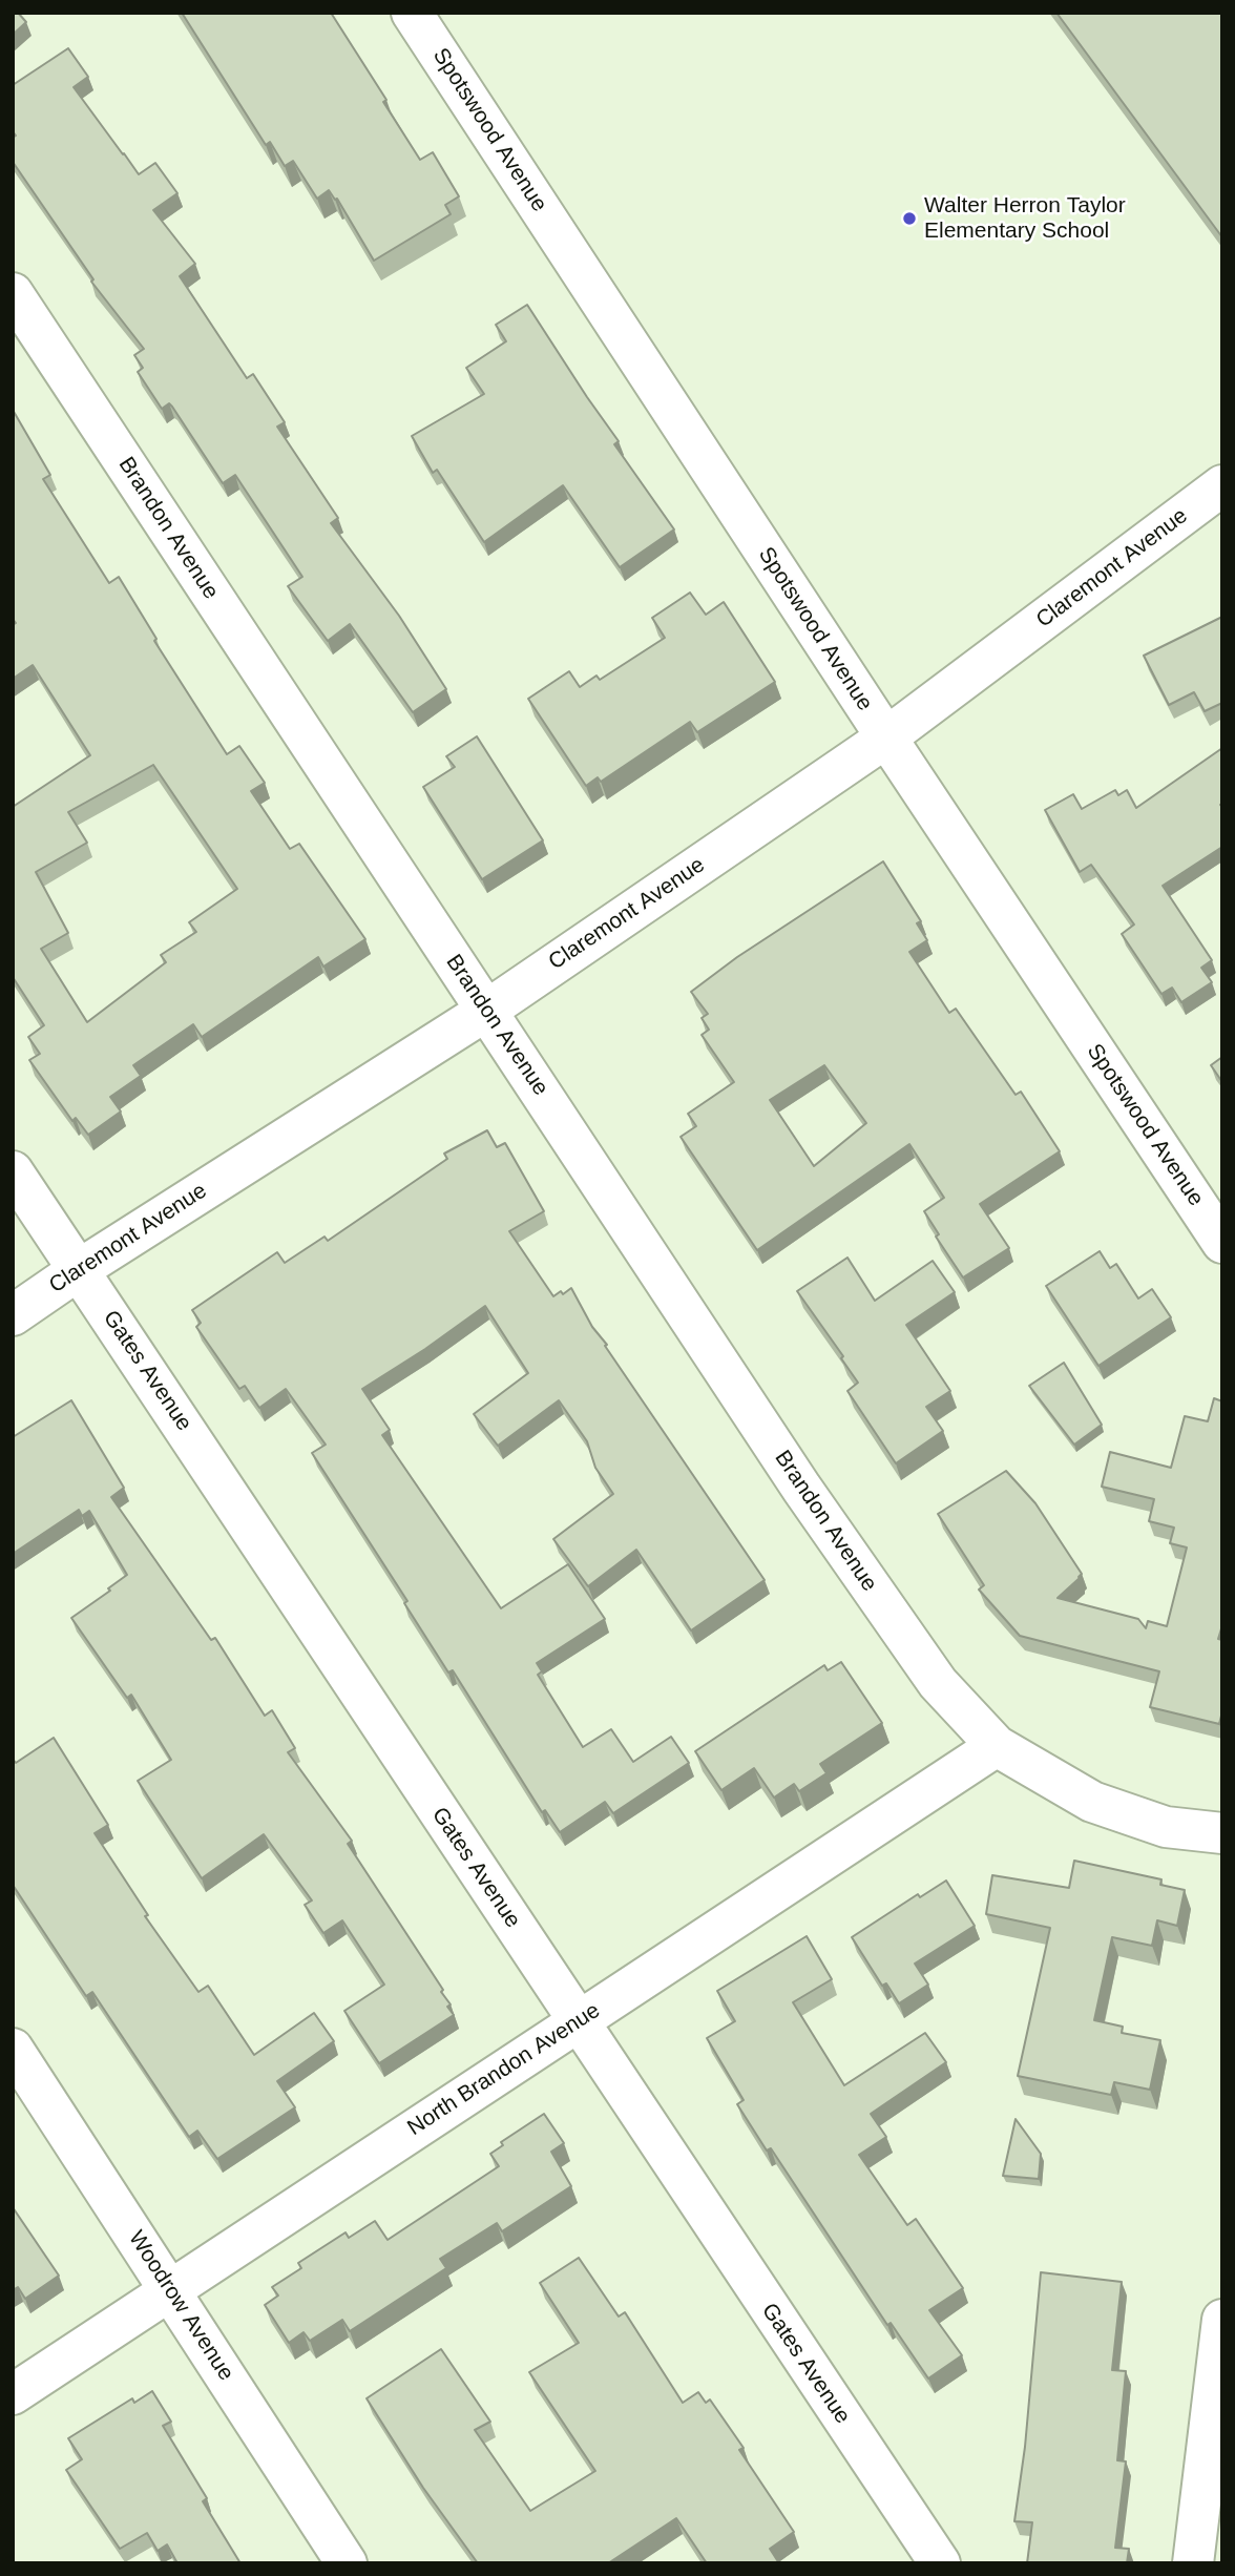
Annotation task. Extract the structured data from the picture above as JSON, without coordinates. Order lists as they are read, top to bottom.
{
  "streets": {
    "street": [
      "Spotswood Avenue",
      "Brandon Avenue",
      "Claremont Avenue",
      "Gates Avenue",
      "North Brandon Avenue",
      "Woodrow Avenue"
    ]
  },
  "crossings": [
    ["Spotswood Avenue", "Claremont Avenue"],
    ["Brandon Avenue", "Claremont Avenue"],
    ["Brandon Avenue", "North Brandon Avenue"],
    ["Claremont Avenue", "Gates Avenue"],
    ["Gates Avenue", "North Brandon Avenue"],
    ["North Brandon Avenue", "Woodrow Avenue"]
  ],
  "places": ["Walter Herron Taylor Elementary School"]
}
